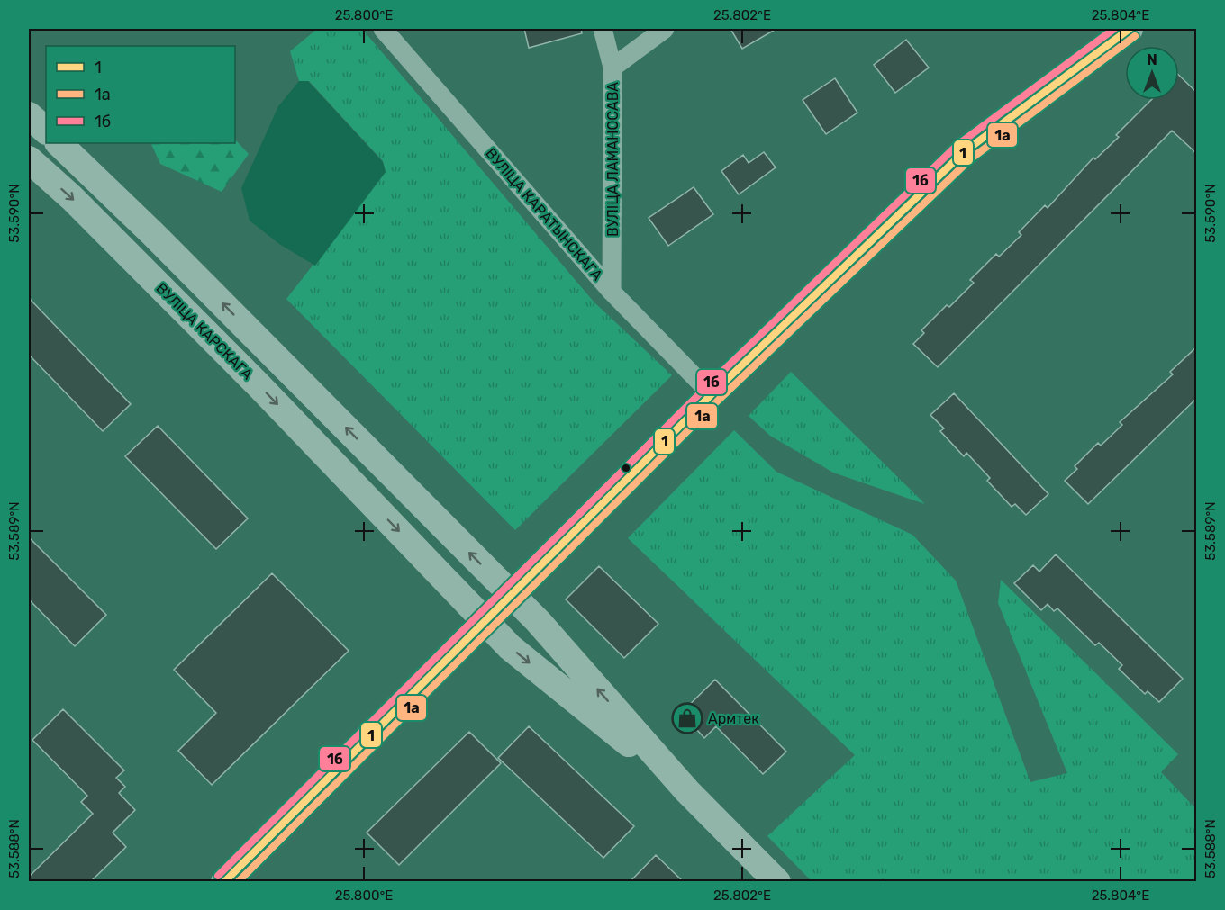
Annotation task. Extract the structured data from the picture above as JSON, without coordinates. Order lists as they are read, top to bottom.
{
  "streets": {
    "street": ["ВУЛІЦА ЛАМАНОСАВА", "ВУЛІЦА КАРАТЫНСКАГА", "ВУЛІЦА КАРСКАГА"]
  },
  "crossings": [
    ["ВУЛІЦА ЛАМАНОСАВА", "ВУЛІЦА КАРАТЫНСКАГА"]
  ],
  "places": {
    "shop": ["Армтек"]
  },
  "lines": ["transit line 1", "transit line 1б", "transit line 1а"],
  "legend": ["1", "1а", "1б"],
  "north": "top",
  "coordinates": [
    "25.800°E",
    "25.802°E",
    "25.804°E",
    "53.590°N",
    "53.589°N",
    "53.588°N"
  ]
}
